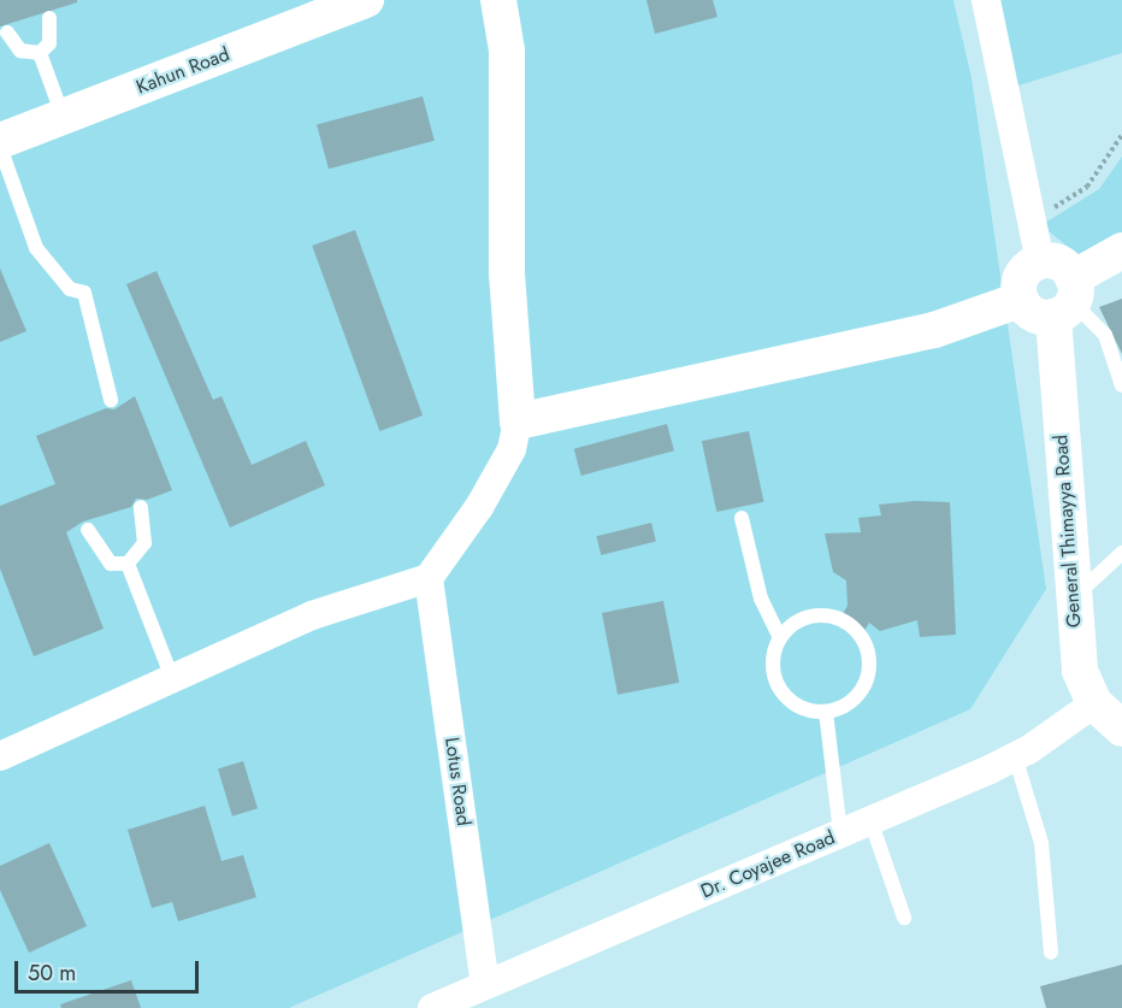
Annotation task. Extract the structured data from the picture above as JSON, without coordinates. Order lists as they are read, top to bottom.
{
  "streets": {
    "street": [
      "Kahun Road",
      "General Thimayya Road",
      "Lotus Road",
      "Dr. Coyajee Road"
    ]
  },
  "crossings": [
    ["General Thimayya Road", "Dr. Coyajee Road"],
    ["Lotus Road", "Dr. Coyajee Road"]
  ],
  "scale_bar": "50 m"
}
